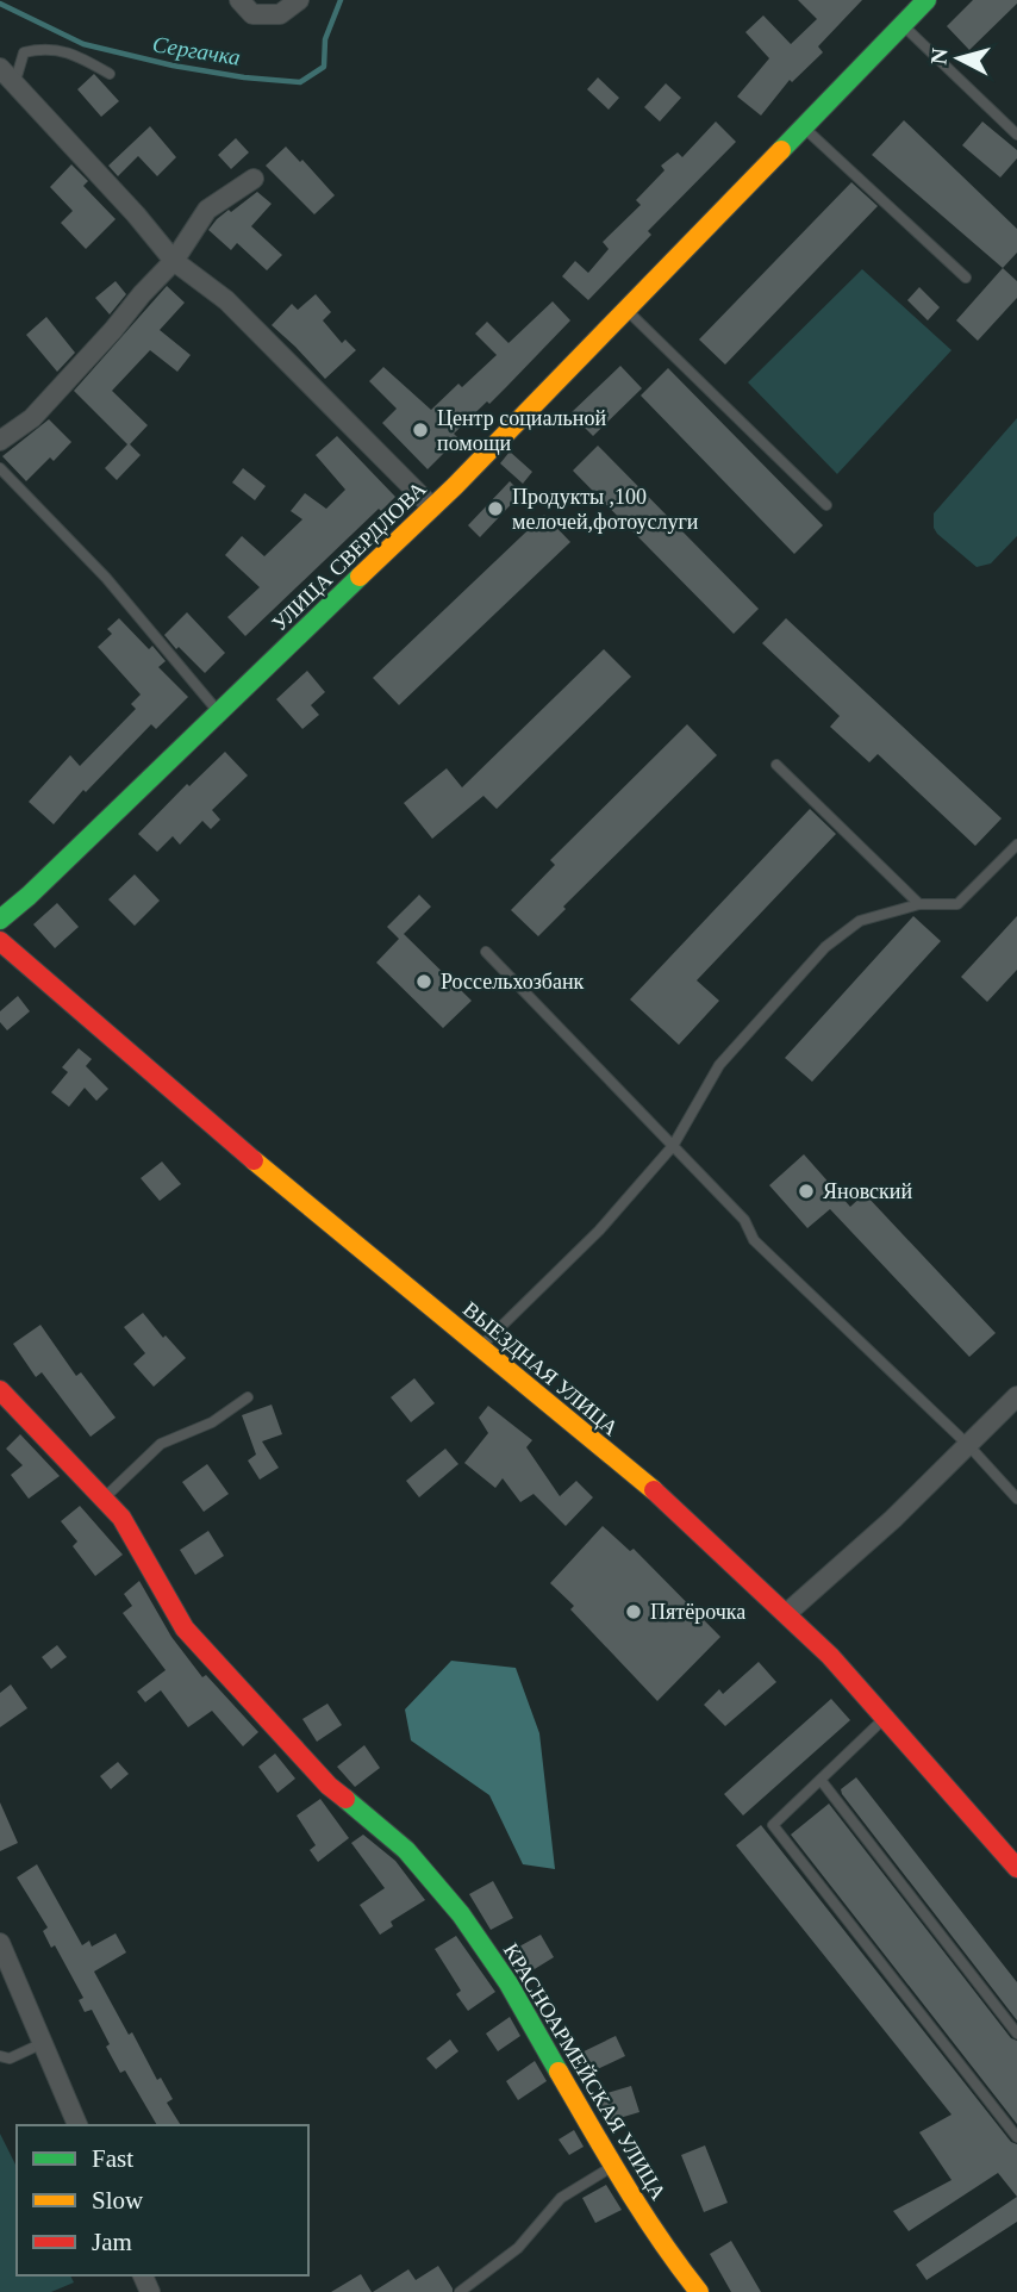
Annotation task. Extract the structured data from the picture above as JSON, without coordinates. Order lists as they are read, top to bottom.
{
  "streets": {
    "street": ["УЛИЦА СВЕРДЛОВА", "ВЫЕЗДНАЯ УЛИЦА", "КРАСНОАРМЕЙСКАЯ УЛИЦА"]
  },
  "water": ["Сергачка"],
  "places": [
    "Центр социальной помощи",
    "Продукты ,100 мелочей,фотоуслуги",
    "Россельхозбанк",
    "Яновский",
    "Пятёрочка"
  ],
  "legend": ["Fast", "Slow", "Jam"],
  "north": "left"
}
